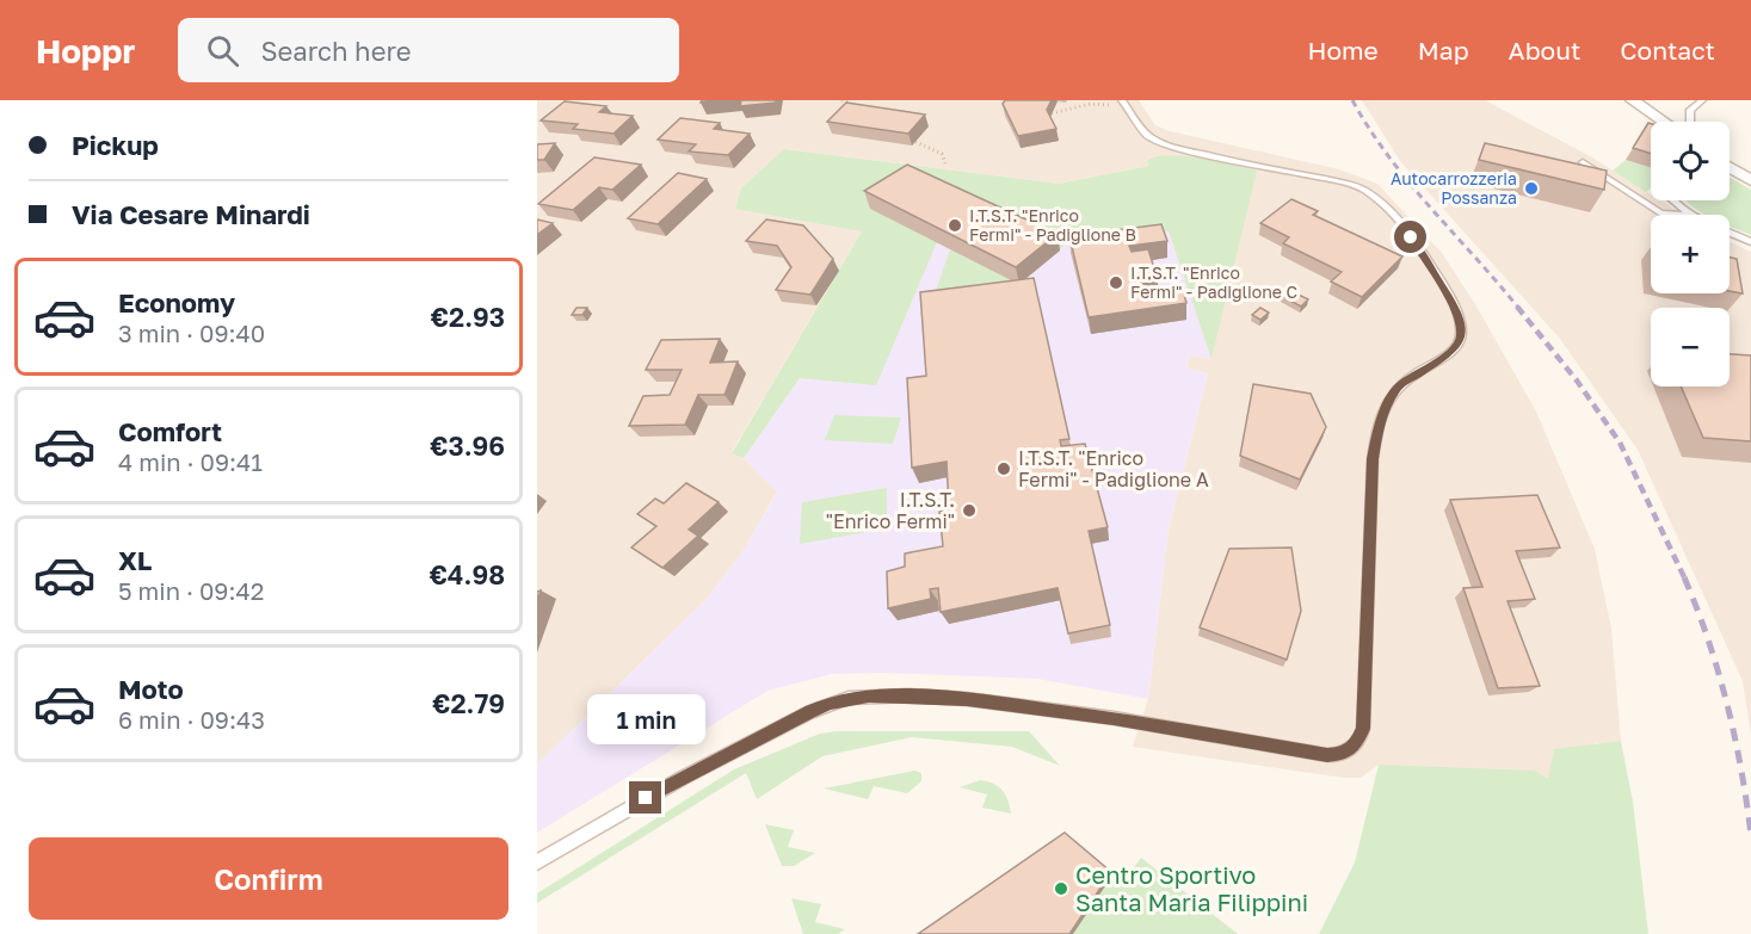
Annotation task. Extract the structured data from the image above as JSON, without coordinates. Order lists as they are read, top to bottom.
{
  "places": [
    "Autocarrozzeria Possanza",
    "I.T.S.T. \"Enrico Fermi\" - Padiglione B",
    "I.T.S.T. \"Enrico Fermi\" - Padiglione C",
    "I.T.S.T. \"Enrico Fermi\" - Padiglione A",
    "I.T.S.T. \"Enrico Fermi\"",
    "Centro Sportivo Santa Maria Filippini"
  ],
  "page": {
    "header": "Hoppr",
    "search": "Search here",
    "nav": [
      "Home",
      "Map",
      "About",
      "Contact"
    ],
    "banner": ["Pickup", "Via Cesare Minardi"],
    "map_buttons": ["+", "−"],
    "list": [
      {
        "name": "Economy",
        "note": "3 min · 09:40",
        "value": "€2.93"
      },
      {
        "name": "Comfort",
        "note": "4 min · 09:41",
        "value": "€3.96"
      },
      {
        "name": "XL",
        "note": "5 min · 09:42",
        "value": "€4.98"
      },
      {
        "name": "Moto",
        "note": "6 min · 09:43",
        "value": "€2.79"
      }
    ],
    "bubble": "1 min",
    "buttons": "Confirm"
  }
}
